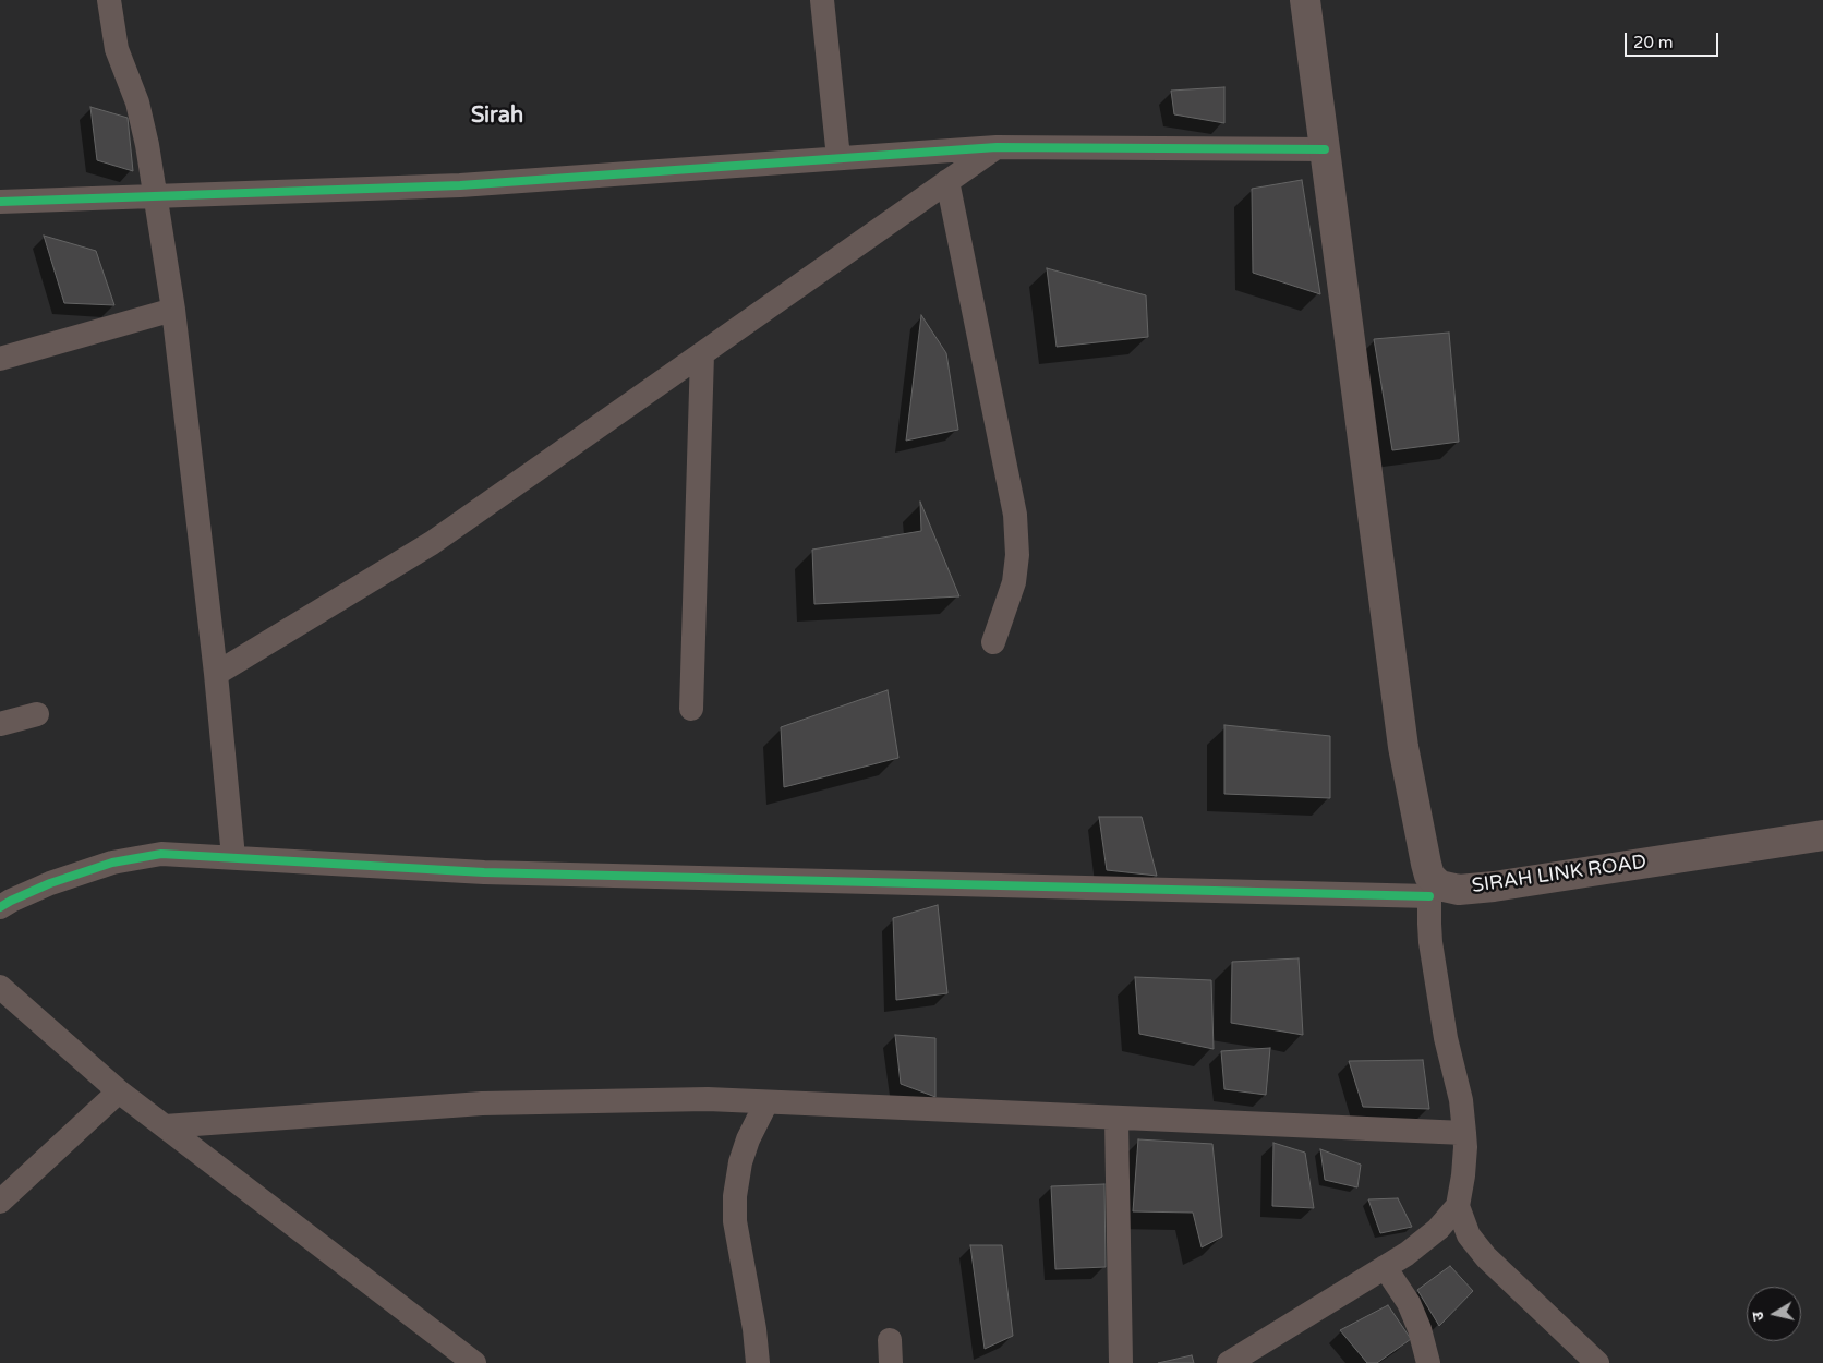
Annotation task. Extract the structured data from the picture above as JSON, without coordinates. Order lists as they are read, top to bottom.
{
  "streets": {
    "street": ["SIRAH LINK ROAD"]
  },
  "districts": ["Sirah"],
  "scale_bar": "20 m",
  "north": "left"
}
